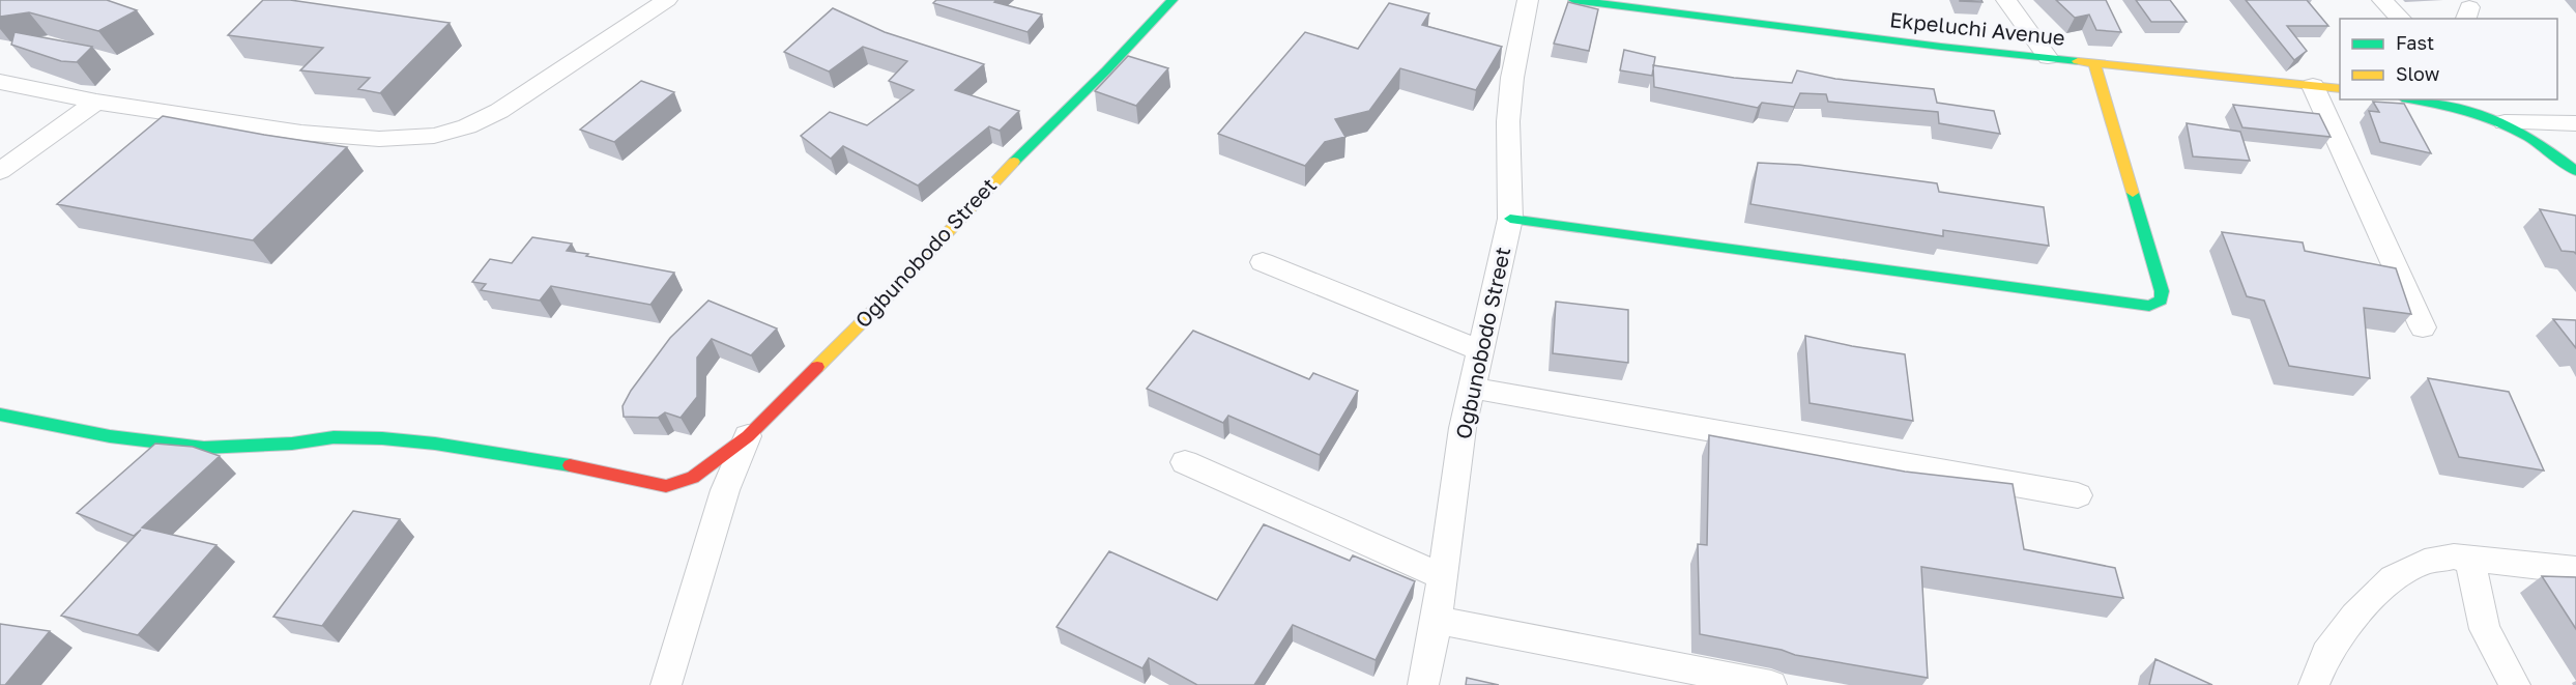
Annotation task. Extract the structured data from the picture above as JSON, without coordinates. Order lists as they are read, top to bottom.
{
  "streets": {
    "street": ["Ekpeluchi Avenue", "Ogbunobodo Street"]
  },
  "legend": ["Fast", "Slow"]
}
